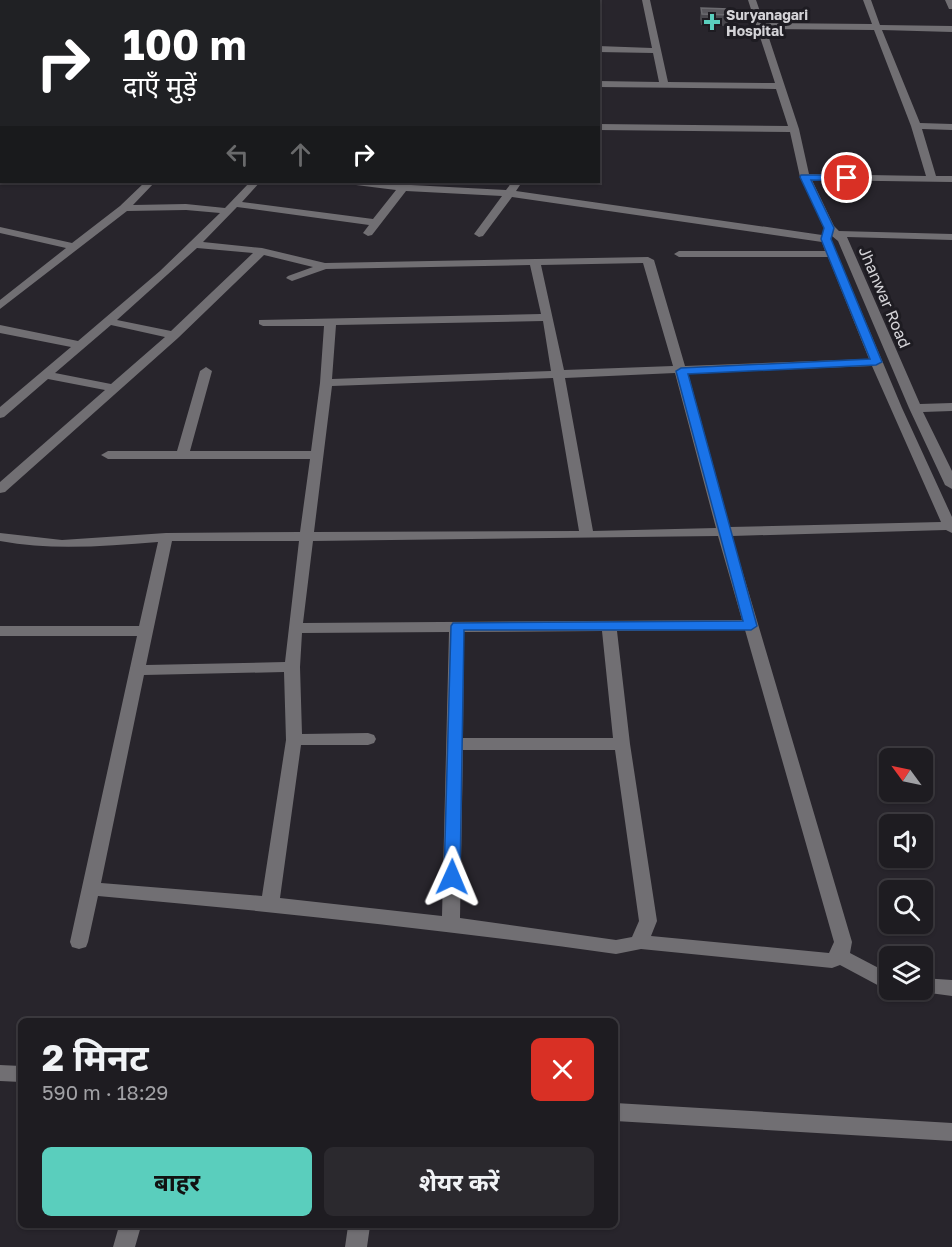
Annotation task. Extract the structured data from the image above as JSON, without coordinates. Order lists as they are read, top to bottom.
{
  "streets": {
    "street": ["Jhanwar Road"]
  },
  "places": {
    "health": ["Suryanagari Hospital"]
  },
  "north": "top left",
  "page": {
    "turn": ["100 m", "दाएँ मुड़ें"],
    "heading": ["2 मिनट", "590 m · 18:29"],
    "buttons": ["बाहर", "शेयर करें"]
  }
}
